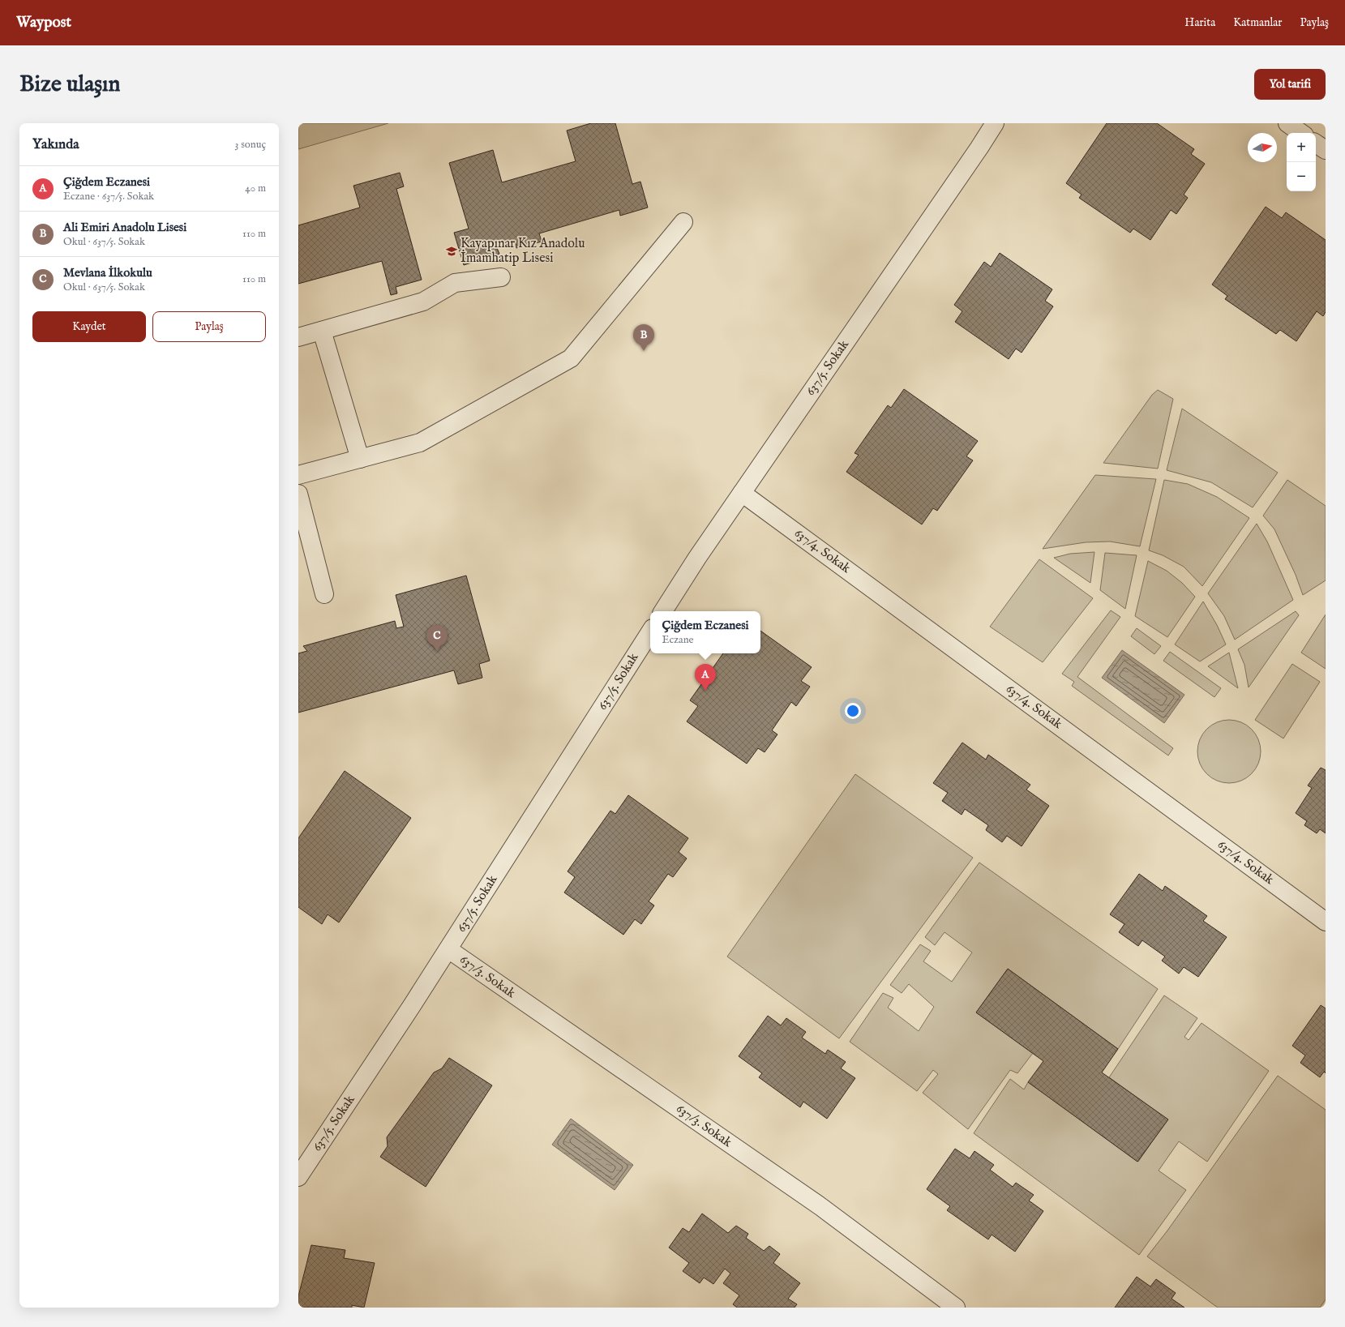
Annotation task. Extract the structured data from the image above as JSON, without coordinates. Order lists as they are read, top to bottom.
{
  "streets": {
    "street": ["637/5. Sokak", "637/4. Sokak", "637/3. Sokak"]
  },
  "crossings": [
    ["637/5. Sokak", "637/4. Sokak"],
    ["637/5. Sokak", "637/3. Sokak"]
  ],
  "places": {
    "school or university": ["Kayapınar Kız Anadolu İmamhatip Lisesi"]
  },
  "north": "right",
  "page": {
    "header": "Waypost",
    "nav": ["Harita", "Katmanlar", "Paylaş"],
    "buttons": [
      "Yol tarifi",
      ["Kaydet", "Paylaş"]
    ],
    "title": "Bize ulaşın",
    "heading": ["Yakında", "3 sonuç"],
    "map_buttons": ["+", "−"],
    "list": [
      {
        "mark": "A",
        "name": "Çiğdem Eczanesi",
        "note": "Eczane · 637/5. Sokak",
        "value": "40 m"
      },
      {
        "mark": "B",
        "name": "Ali Emiri Anadolu Lisesi",
        "note": "Okul · 637/5. Sokak",
        "value": "110 m"
      },
      {
        "mark": "C",
        "name": "Mevlana İlkokulu",
        "note": "Okul · 637/5. Sokak",
        "value": "110 m"
      }
    ],
    "pins": ["B", "C", "A"],
    "popup": ["Çiğdem Eczanesi", "Eczane"]
  }
}
